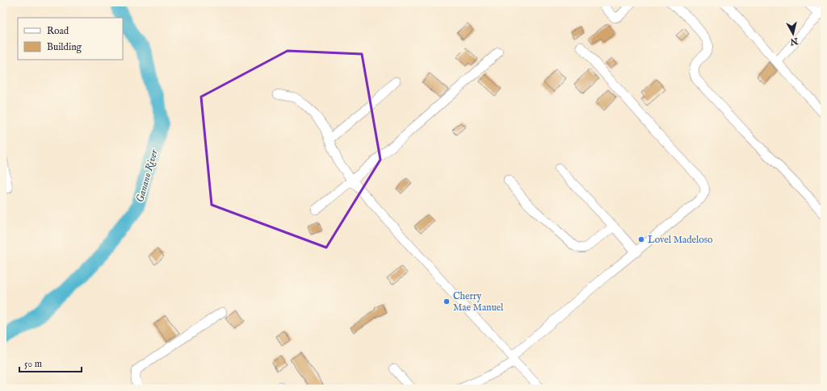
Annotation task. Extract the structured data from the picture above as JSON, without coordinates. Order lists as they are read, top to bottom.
{
  "water": ["Ganano River"],
  "places": ["Lovel Madeloso", "Cherry Mae Manuel"],
  "legend": ["Road", "Building"],
  "scale_bar": "50 m",
  "north": "bottom"
}
